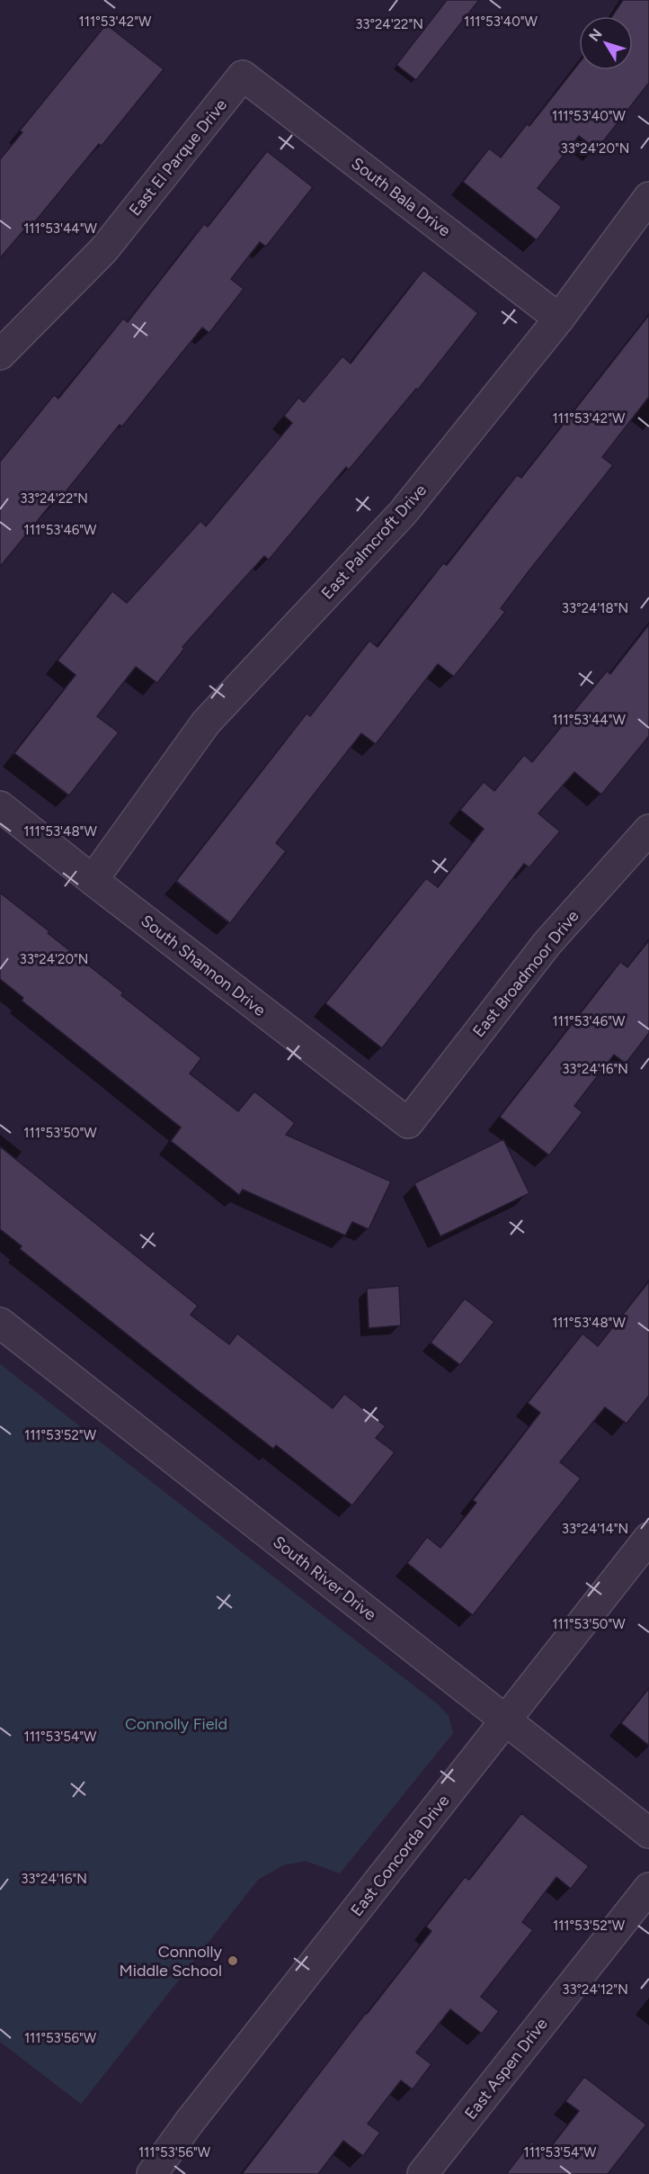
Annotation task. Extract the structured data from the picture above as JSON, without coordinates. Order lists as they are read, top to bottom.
{
  "streets": {
    "street": [
      "East El Parque Drive",
      "South Bala Drive",
      "East Palmcroft Drive",
      "South Shannon Drive",
      "East Broadmoor Drive",
      "South River Drive",
      "East Concorda Drive",
      "East Aspen Drive"
    ]
  },
  "crossings": [
    ["East El Parque Drive", "South Bala Drive"],
    ["South Bala Drive", "East Palmcroft Drive"],
    ["East Palmcroft Drive", "South Shannon Drive"],
    ["South Shannon Drive", "East Broadmoor Drive"],
    ["South River Drive", "East Concorda Drive"]
  ],
  "parks": ["Connolly Field"],
  "places": ["Connolly Middle School"],
  "north": "top left",
  "coordinates": [
    "111°53'40\"W",
    "111°53'42\"W",
    "33°24'22\"N",
    "33°24'20\"N",
    "111°53'44\"W",
    "111°53'46\"W",
    "33°24'18\"N",
    "111°53'48\"W",
    "33°24'16\"N",
    "111°53'50\"W",
    "111°53'52\"W",
    "33°24'14\"N",
    "111°53'54\"W",
    "33°24'12\"N",
    "111°53'56\"W"
  ]
}
